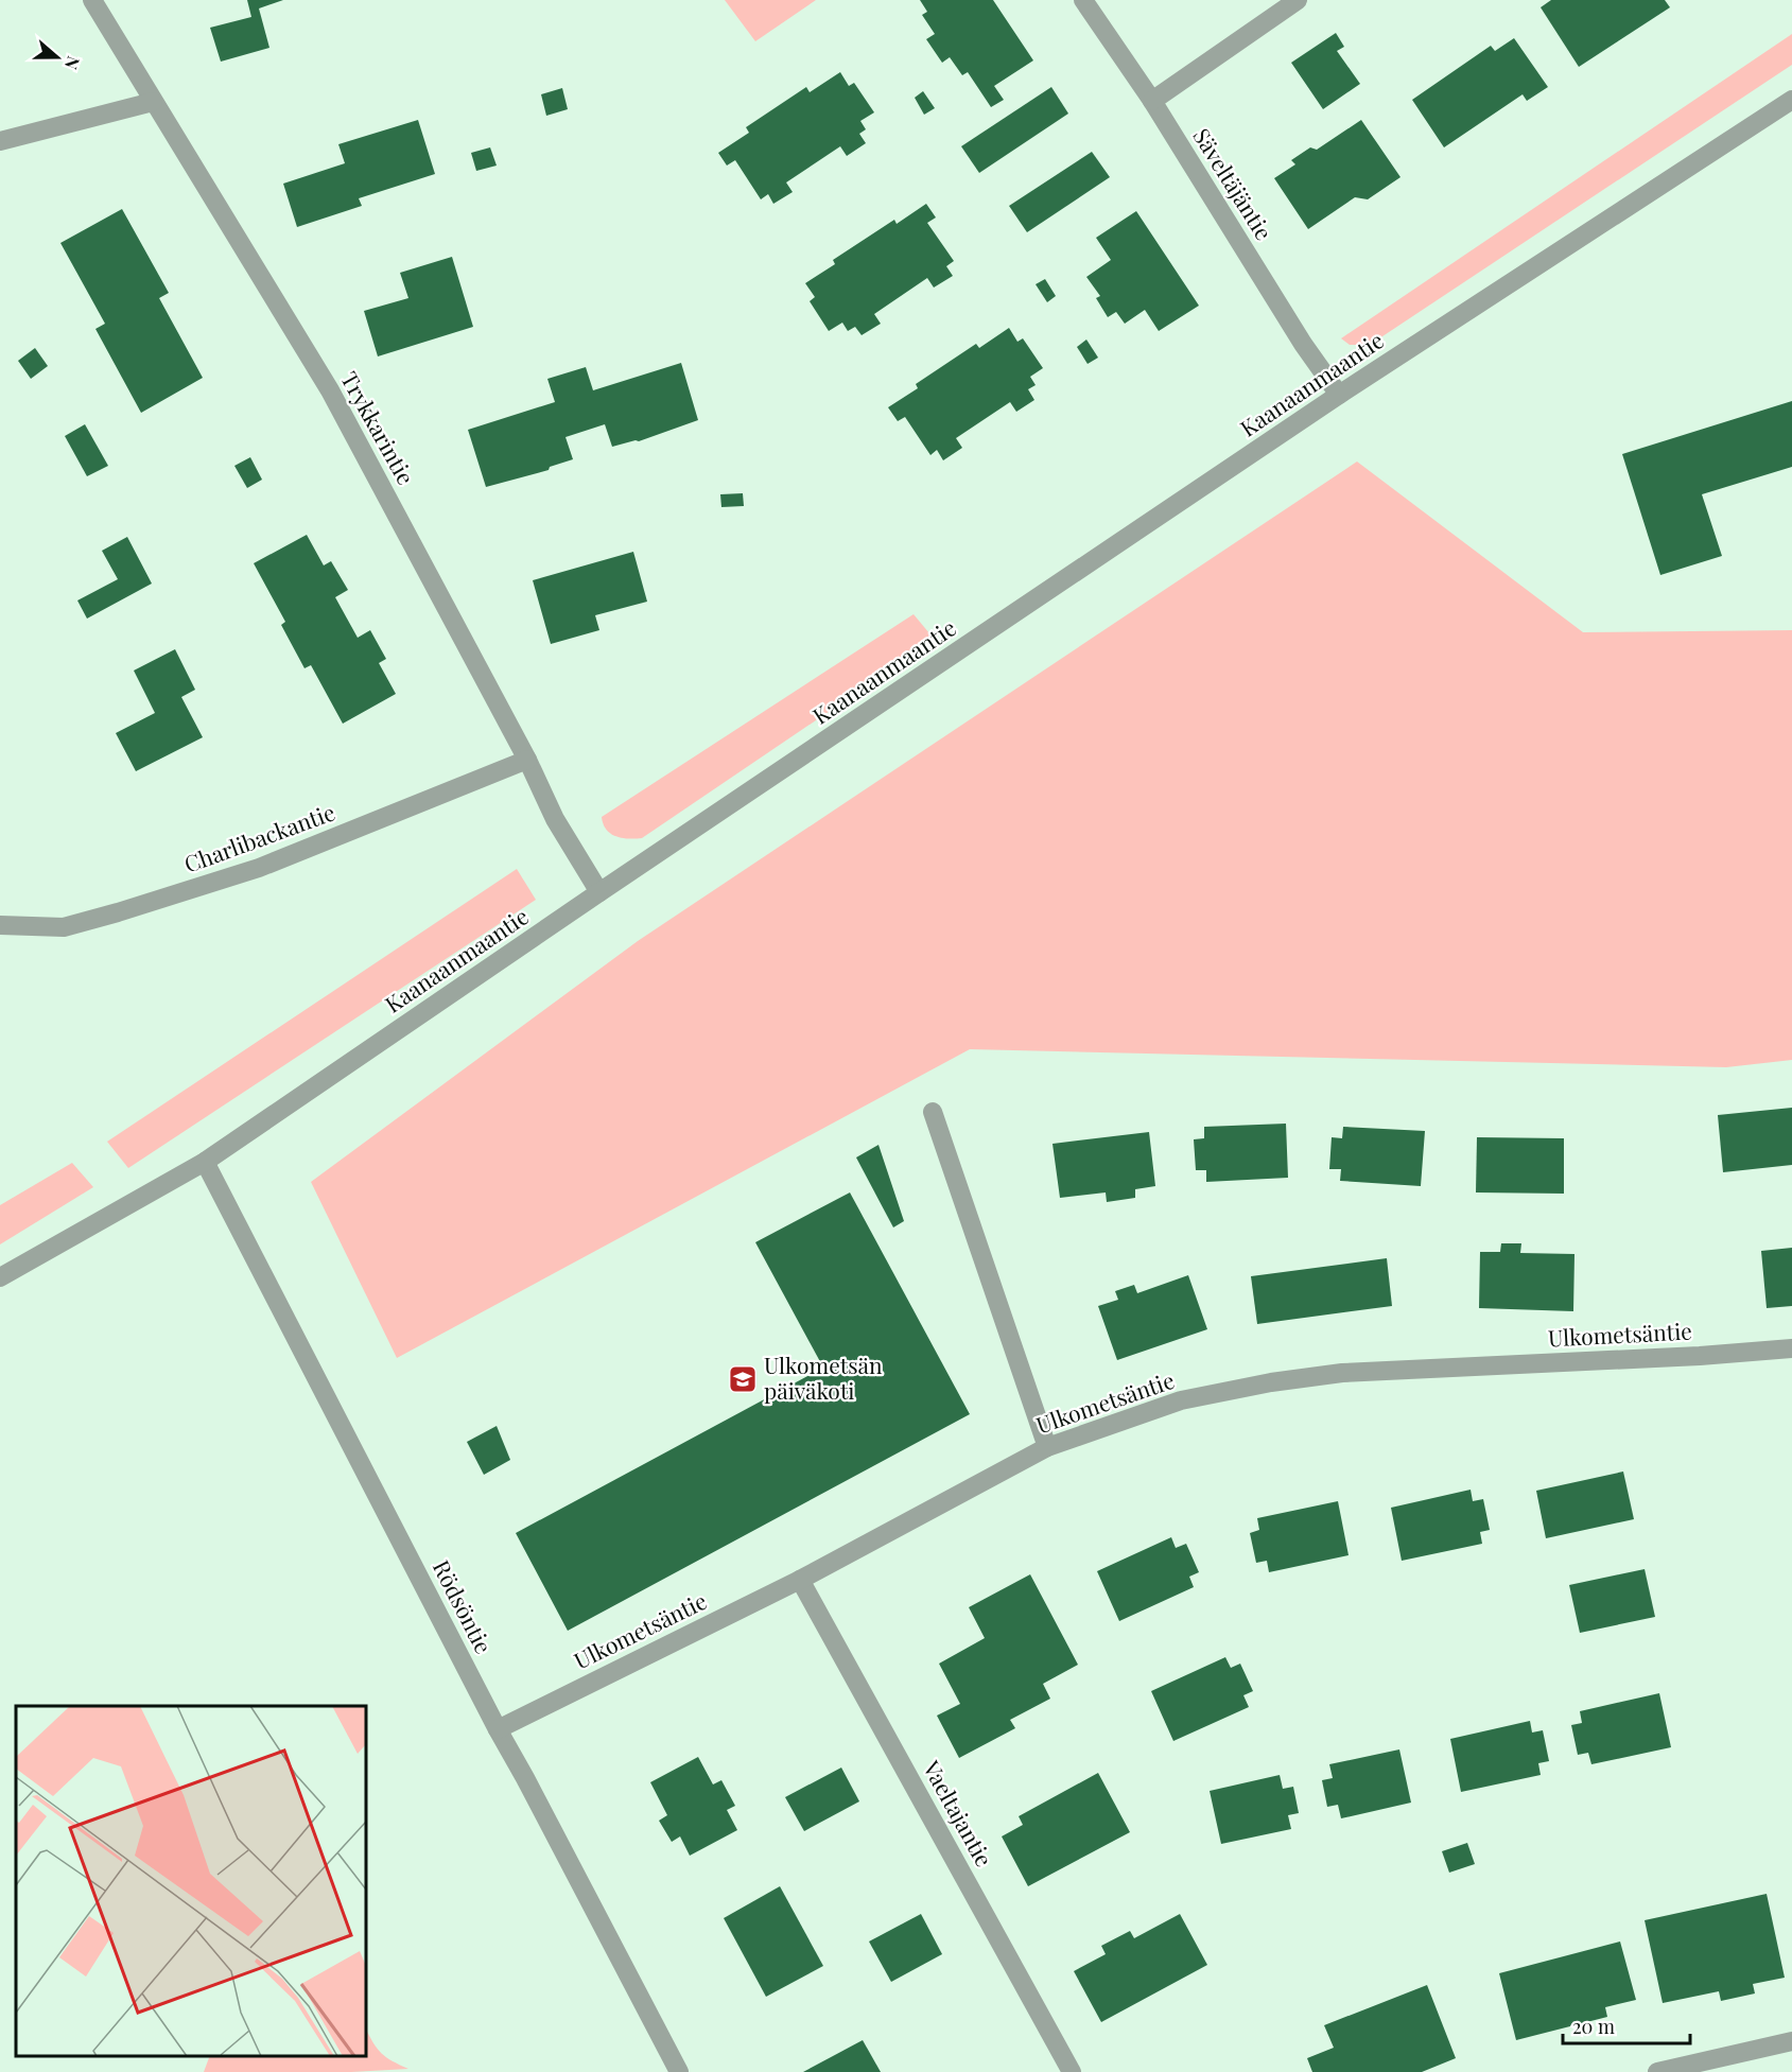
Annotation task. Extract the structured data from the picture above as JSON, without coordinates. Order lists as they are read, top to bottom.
{
  "streets": {
    "street": [
      "Säveltäjäntie",
      "Kaanaanmaantie",
      "Trykkarintie",
      "Charlibackantie",
      "Ulkometsäntie",
      "Rödsöntie",
      "Vaeltajantie"
    ]
  },
  "crossings": [
    ["Säveltäjäntie", "Kaanaanmaantie"],
    ["Kaanaanmaantie", "Trykkarintie"],
    ["Kaanaanmaantie", "Rödsöntie"],
    ["Trykkarintie", "Charlibackantie"],
    ["Ulkometsäntie", "Rödsöntie"],
    ["Ulkometsäntie", "Vaeltajantie"]
  ],
  "places": {
    "school or university": ["Ulkometsän päiväkoti"]
  },
  "scale_bar": "20 m",
  "north": "right"
}
